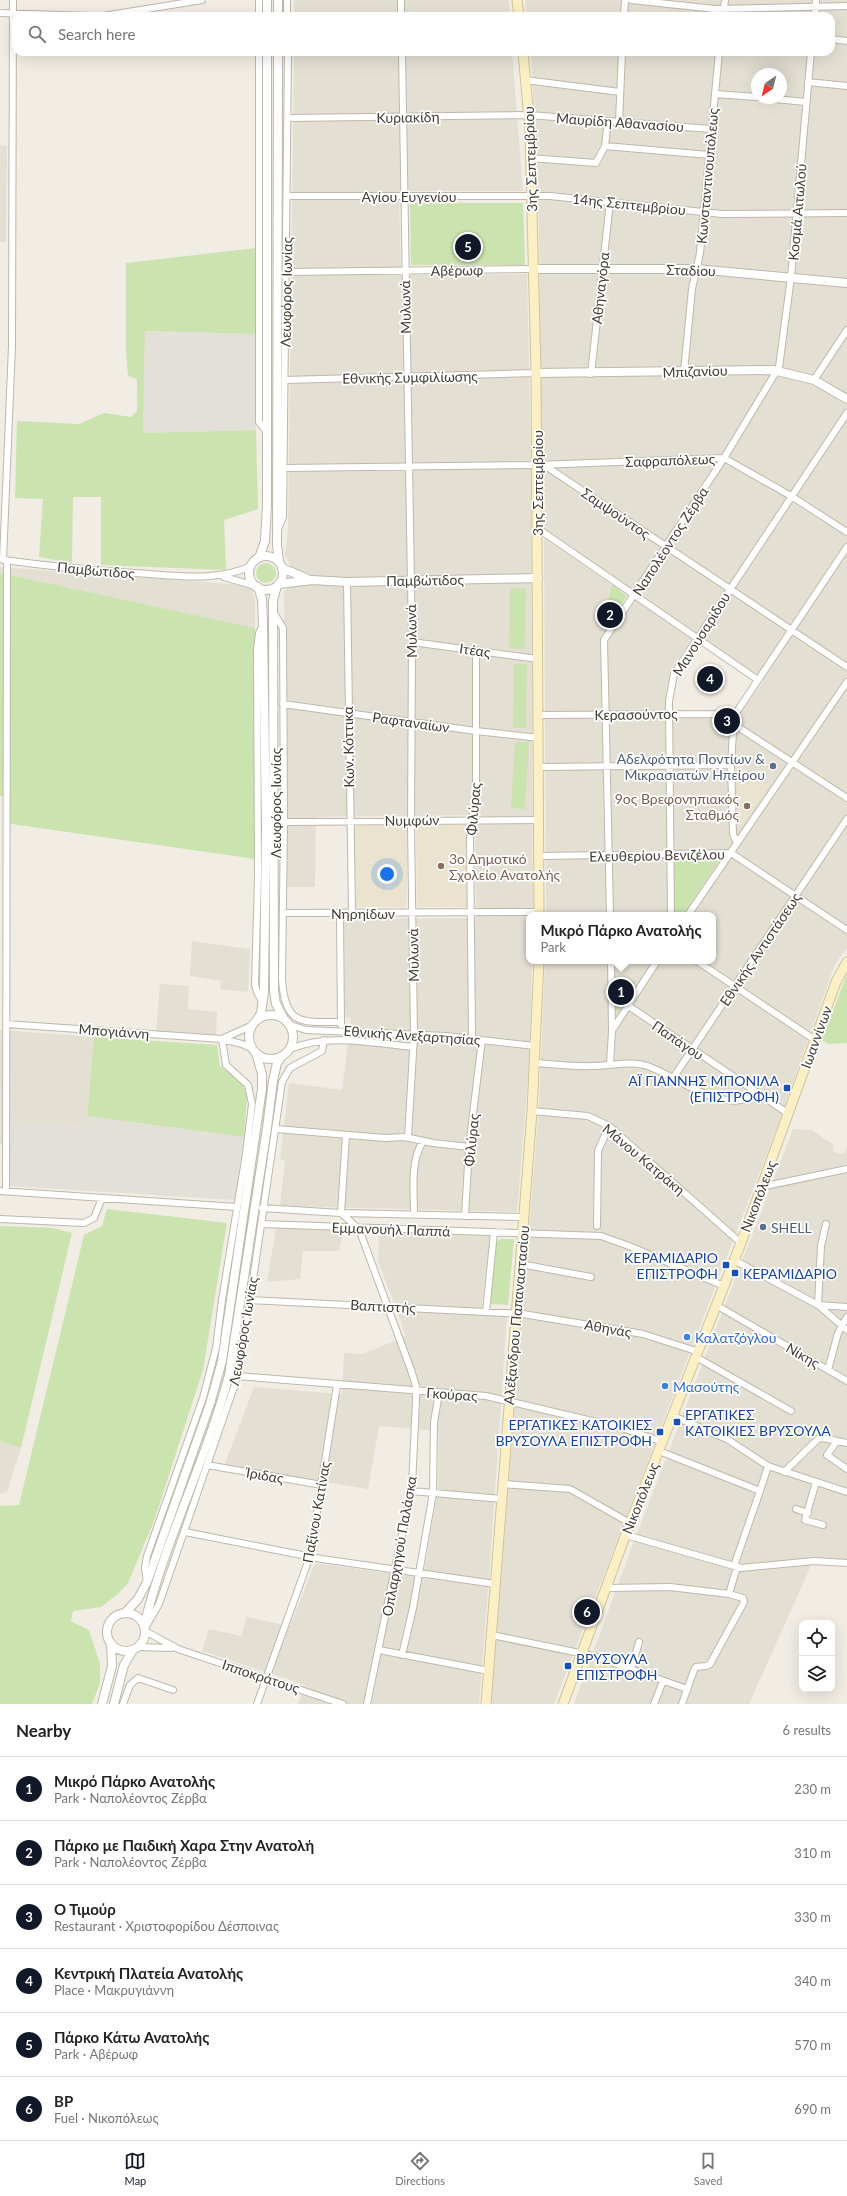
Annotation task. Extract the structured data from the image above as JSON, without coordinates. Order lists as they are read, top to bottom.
{
  "streets": {
    "main road": [
      "3ης Σεπτεμβρίου",
      "Ιωαννίνων",
      "Νικοπόλεως",
      "Αλέξανδρου Παπαναστασίου"
    ],
    "street": [
      "Κυριακίδη",
      "Μαυρίδη Αθανασίου",
      "Κωνσταντινουπόλεως",
      "Αγίου Ευγενίου",
      "14ης Σεπτεμβρίου",
      "Κοσμά Αιτωλού",
      "Αβέρωφ",
      "Σταδίου",
      "Αθηναγόρα",
      "Λεωφόρος Ιωνίας",
      "Μυλωνά",
      "Μπιζανίου",
      "Εθνικής Συμφιλίωσης",
      "Σαφραπόλεως",
      "Σαμψούντος",
      "Ναπολέοντος Ζέρβα",
      "Παμβώτιδος",
      "Μανουσαρίδου",
      "Ιτέας",
      "Κερασούντος",
      "Ραφταναίων",
      "Κων. Κόττικα",
      "Φιλύρας",
      "Νυμφών",
      "Ελευθερίου Βενιζέλου",
      "Νηρηίδων",
      "Εθνικής Αντιστάσεως",
      "Μπογιάννη",
      "Εθνικής Ανεξαρτησίας",
      "Παπάγου",
      "Μάνου Κατράκη",
      "Εμμανουήλ Παππά",
      "Βαπτιστής",
      "Αθηνάς",
      "Νίκης",
      "Γκούρας",
      "Ίριδας",
      "Παξίνου Κατίνας",
      "Οπλαρχηγού Παλάσκα",
      "Ιπποκράτους"
    ]
  },
  "crossings": [
    ["Κυριακίδη", "Μαυρίδη Αθανασίου"],
    ["Κυριακίδη", "3ης Σεπτεμβρίου"],
    ["Κυριακίδη", "Λεωφόρος Ιωνίας"],
    ["Κυριακίδη", "Μυλωνά"],
    ["Μαυρίδη Αθανασίου", "3ης Σεπτεμβρίου"],
    ["Μαυρίδη Αθανασίου", "Κωνσταντινουπόλεως"],
    ["3ης Σεπτεμβρίου", "Αγίου Ευγενίου"],
    ["3ης Σεπτεμβρίου", "14ης Σεπτεμβρίου"],
    ["3ης Σεπτεμβρίου", "Αβέρωφ"],
    ["3ης Σεπτεμβρίου", "Σταδίου"],
    ["3ης Σεπτεμβρίου", "Μπιζανίου"],
    ["3ης Σεπτεμβρίου", "Εθνικής Συμφιλίωσης"],
    ["3ης Σεπτεμβρίου", "Σαφραπόλεως"],
    ["3ης Σεπτεμβρίου", "Σαμψούντος"],
    ["3ης Σεπτεμβρίου", "Παμβώτιδος"],
    ["3ης Σεπτεμβρίου", "Ιτέας"],
    ["3ης Σεπτεμβρίου", "Κερασούντος"],
    ["3ης Σεπτεμβρίου", "Ραφταναίων"],
    ["3ης Σεπτεμβρίου", "Νυμφών"],
    ["3ης Σεπτεμβρίου", "Ελευθερίου Βενιζέλου"],
    ["Κωνσταντινουπόλεως", "14ης Σεπτεμβρίου"],
    ["Κωνσταντινουπόλεως", "Σταδίου"],
    ["Κωνσταντινουπόλεως", "Μπιζανίου"],
    ["Αγίου Ευγενίου", "14ης Σεπτεμβρίου"],
    ["Αγίου Ευγενίου", "Λεωφόρος Ιωνίας"],
    ["Αγίου Ευγενίου", "Μυλωνά"],
    ["14ης Σεπτεμβρίου", "Κοσμά Αιτωλού"],
    ["14ης Σεπτεμβρίου", "Αθηναγόρα"],
    ["Κοσμά Αιτωλού", "Σταδίου"],
    ["Κοσμά Αιτωλού", "Μπιζανίου"],
    ["Κοσμά Αιτωλού", "Ναπολέοντος Ζέρβα"],
    ["Αβέρωφ", "Σταδίου"],
    ["Αβέρωφ", "Λεωφόρος Ιωνίας"],
    ["Αβέρωφ", "Μυλωνά"],
    ["Σταδίου", "Αθηναγόρα"],
    ["Αθηναγόρα", "Μπιζανίου"],
    ["Λεωφόρος Ιωνίας", "Εθνικής Συμφιλίωσης"],
    ["Λεωφόρος Ιωνίας", "Σαφραπόλεως"],
    ["Λεωφόρος Ιωνίας", "Παμβώτιδος"],
    ["Λεωφόρος Ιωνίας", "Μπογιάννη"],
    ["Λεωφόρος Ιωνίας", "Εθνικής Ανεξαρτησίας"],
    ["Λεωφόρος Ιωνίας", "Εμμανουήλ Παππά"],
    ["Λεωφόρος Ιωνίας", "Βαπτιστής"],
    ["Λεωφόρος Ιωνίας", "Γκούρας"],
    ["Λεωφόρος Ιωνίας", "Ίριδας"],
    ["Λεωφόρος Ιωνίας", "Ιπποκράτους"],
    ["Μυλωνά", "Εθνικής Συμφιλίωσης"],
    ["Μυλωνά", "Σαφραπόλεως"],
    ["Μυλωνά", "Παμβώτιδος"],
    ["Μυλωνά", "Ιτέας"],
    ["Μυλωνά", "Ραφταναίων"],
    ["Μυλωνά", "Νυμφών"],
    ["Μυλωνά", "Νηρηίδων"],
    ["Μυλωνά", "Εθνικής Ανεξαρτησίας"],
    ["Μπιζανίου", "Εθνικής Συμφιλίωσης"],
    ["Μπιζανίου", "Ναπολέοντος Ζέρβα"],
    ["Σαφραπόλεως", "Σαμψούντος"],
    ["Σαφραπόλεως", "Ναπολέοντος Ζέρβα"],
    ["Σαφραπόλεως", "Μανουσαρίδου"],
    ["Σαμψούντος", "Ναπολέοντος Ζέρβα"],
    ["Σαμψούντος", "Μανουσαρίδου"],
    ["Ναπολέοντος Ζέρβα", "Κερασούντος"],
    ["Ναπολέοντος Ζέρβα", "Ελευθερίου Βενιζέλου"],
    ["Παμβώτιδος", "Κων. Κόττικα"],
    ["Μανουσαρίδου", "Κερασούντος"],
    ["Μανουσαρίδου", "Ελευθερίου Βενιζέλου"],
    ["Ιτέας", "Φιλύρας"],
    ["Ραφταναίων", "Κων. Κόττικα"],
    ["Ραφταναίων", "Φιλύρας"],
    ["Κων. Κόττικα", "Νυμφών"],
    ["Κων. Κόττικα", "Νηρηίδων"],
    ["Φιλύρας", "Νυμφών"],
    ["Φιλύρας", "Νηρηίδων"],
    ["Φιλύρας", "Εθνικής Ανεξαρτησίας"],
    ["Φιλύρας", "Εμμανουήλ Παππά"],
    ["Ελευθερίου Βενιζέλου", "Εθνικής Αντιστάσεως"],
    ["Εθνικής Αντιστάσεως", "Παπάγου"],
    ["Μπογιάννη", "Εθνικής Ανεξαρτησίας"],
    ["Εθνικής Ανεξαρτησίας", "Αλέξανδρου Παπαναστασίου"],
    ["Ιωαννίνων", "Παπάγου"],
    ["Ιωαννίνων", "Νικοπόλεως"],
    ["Παπάγου", "Νικοπόλεως"],
    ["Μάνου Κατράκη", "Νικοπόλεως"],
    ["Μάνου Κατράκη", "Αλέξανδρου Παπαναστασίου"],
    ["Νικοπόλεως", "Εμμανουήλ Παππά"],
    ["Νικοπόλεως", "Αθηνάς"],
    ["Νικοπόλεως", "Νίκης"],
    ["Νικοπόλεως", "Γκούρας"],
    ["Εμμανουήλ Παππά", "Αλέξανδρου Παπαναστασίου"],
    ["Εμμανουήλ Παππά", "Οπλαρχηγού Παλάσκα"],
    ["Βαπτιστής", "Αλέξανδρου Παπαναστασίου"],
    ["Βαπτιστής", "Αθηνάς"],
    ["Βαπτιστής", "Οπλαρχηγού Παλάσκα"],
    ["Αλέξανδρου Παπαναστασίου", "Αθηνάς"],
    ["Αλέξανδρου Παπαναστασίου", "Γκούρας"],
    ["Γκούρας", "Παξίνου Κατίνας"],
    ["Γκούρας", "Οπλαρχηγού Παλάσκα"],
    ["Ίριδας", "Παξίνου Κατίνας"],
    ["Παξίνου Κατίνας", "Ιπποκράτους"]
  ],
  "places": {
    "other": [
      "Αδελφότητα Ποντίων & Μικρασιατών Ηπείρου",
      "9ος Βρεφονηπιακός Σταθμός",
      "3ο Δημοτικό Σχολείο Ανατολής",
      "SHELL",
      "Καλατζόγλου",
      "Μασούτης"
    ],
    "transit": [
      "ΑΪ ΓΙΑΝΝΗΣ ΜΠΟΝΙΛΑ (ΕΠΙΣΤΡΟΦΗ)",
      "ΚΕΡΑΜΙΔΑΡΙΟ ΕΠΙΣΤΡΟΦΗ",
      "ΚΕΡΑΜΙΔΑΡΙΟ",
      "ΕΡΓΑΤΙΚΕΣ ΚΑΤΟΙΚΙΕΣ ΒΡΥΣΟΥΛΑ",
      "ΕΡΓΑΤΙΚΕΣ ΚΑΤΟΙΚΙΕΣ ΒΡΥΣΟΥΛΑ ΕΠΙΣΤΡΟΦΗ",
      "ΒΡΥΣΟΥΛΑ ΕΠΙΣΤΡΟΦΗ"
    ]
  },
  "north": "bottom left",
  "page": {
    "search": "Search here",
    "pins": [
      "5",
      "2",
      "4",
      "3",
      "1",
      "6"
    ],
    "popup": ["Μικρό Πάρκο Ανατολής", "Park"],
    "heading": ["Nearby", "6 results"],
    "list": [
      {
        "mark": "1",
        "name": "Μικρό Πάρκο Ανατολής",
        "note": "Park · Ναπολέοντος Ζέρβα",
        "value": "230 m"
      },
      {
        "mark": "2",
        "name": "Πάρκο με Παιδική Χαρα Στην Ανατολή",
        "note": "Park · Ναπολέοντος Ζέρβα",
        "value": "310 m"
      },
      {
        "mark": "3",
        "name": "Ο Τιμούρ",
        "note": "Restaurant · Χριστοφορίδου Δέσποινας",
        "value": "330 m"
      },
      {
        "mark": "4",
        "name": "Κεντρική Πλατεία Ανατολής",
        "note": "Place · Μακρυγιάννη",
        "value": "340 m"
      },
      {
        "mark": "5",
        "name": "Πάρκο Κάτω Ανατολής",
        "note": "Park · Αβέρωφ",
        "value": "570 m"
      },
      {
        "mark": "6",
        "name": "BP",
        "note": "Fuel · Νικοπόλεως",
        "value": "690 m"
      }
    ],
    "nav": ["Map", "Directions", "Saved"]
  }
}
